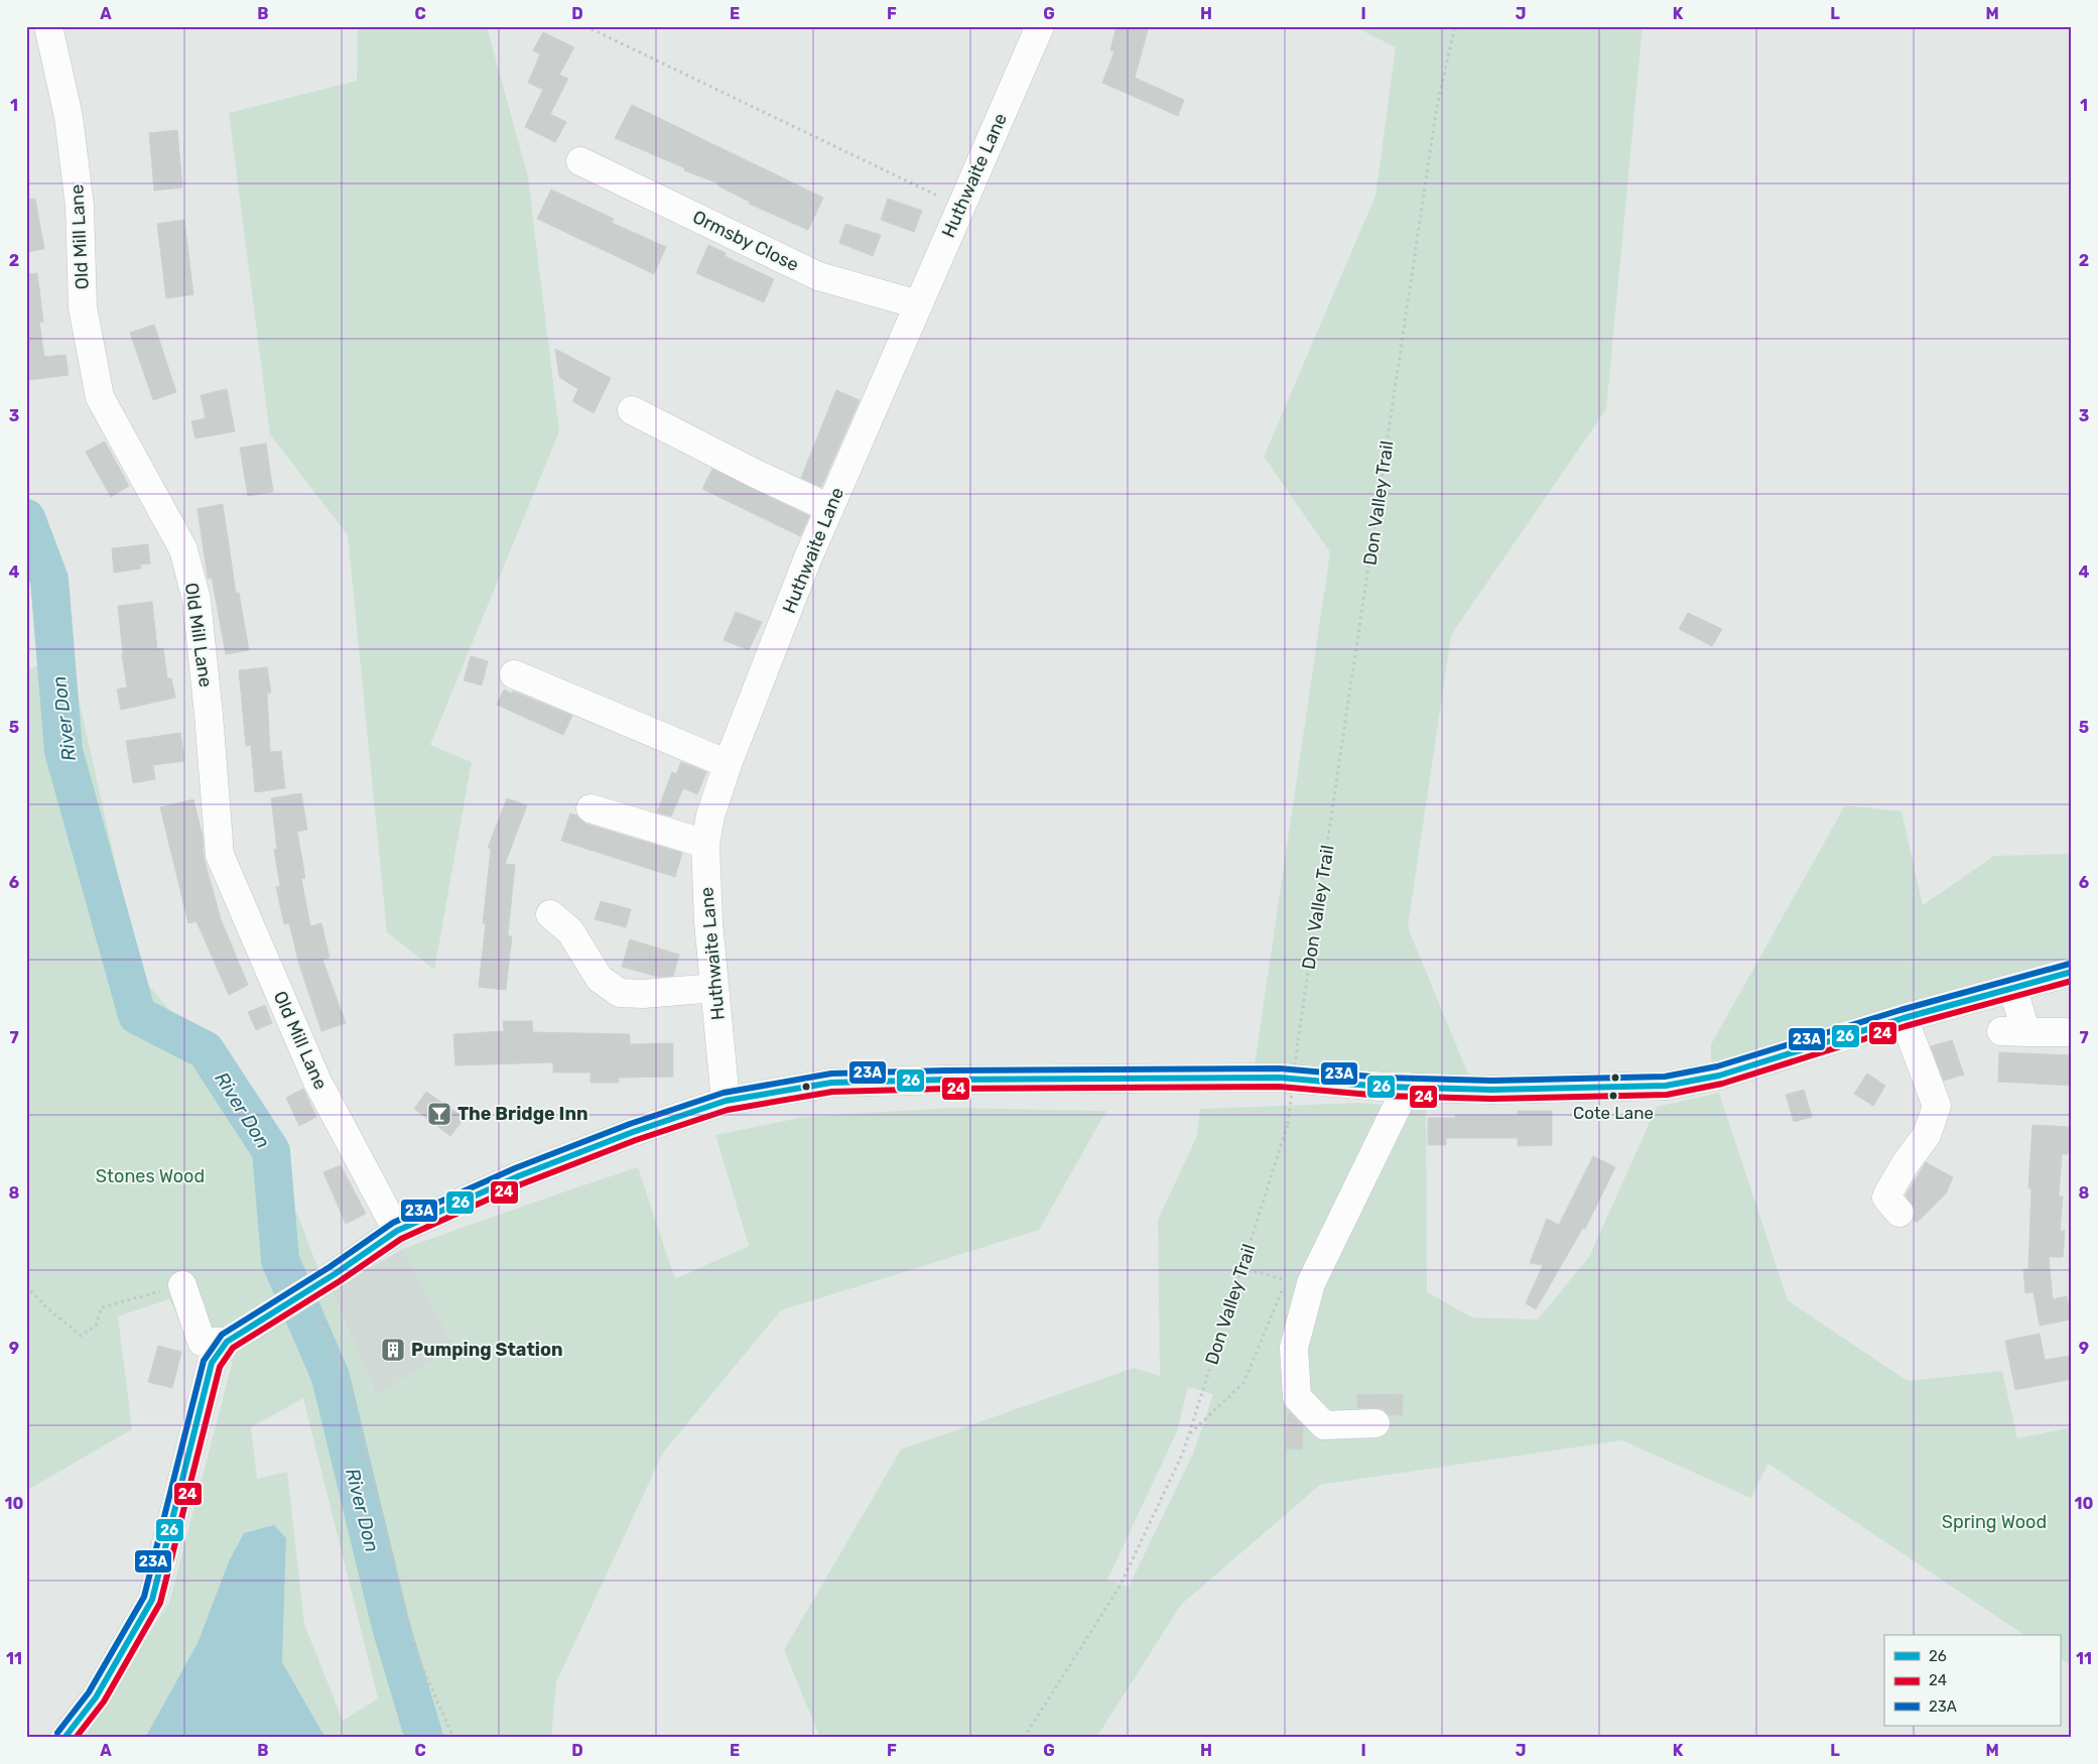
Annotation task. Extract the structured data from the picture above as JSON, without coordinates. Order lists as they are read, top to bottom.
{
  "streets": {
    "street": ["Huthwaite Lane", "Old Mill Lane", "Ormsby Close"],
    "path": ["Don Valley Trail"]
  },
  "crossings": [
    ["Huthwaite Lane", "Ormsby Close"]
  ],
  "water": ["River Don"],
  "parks": ["Stones Wood", "Spring Wood"],
  "places": {
    "other": ["Cote Lane"],
    "bar": ["The Bridge Inn"],
    "building": ["Pumping Station"]
  },
  "lines": ["transit line 23A", "transit line 26", "transit line 24"],
  "legend": ["26", "24", "23A"],
  "grid": {
    "columns": [
      "A",
      "B",
      "C",
      "D",
      "E",
      "F",
      "G",
      "H",
      "I",
      "J",
      "K",
      "L",
      "M"
    ],
    "rows": [
      "1",
      "2",
      "3",
      "4",
      "5",
      "6",
      "7",
      "8",
      "9",
      "10",
      "11"
    ]
  }
}
